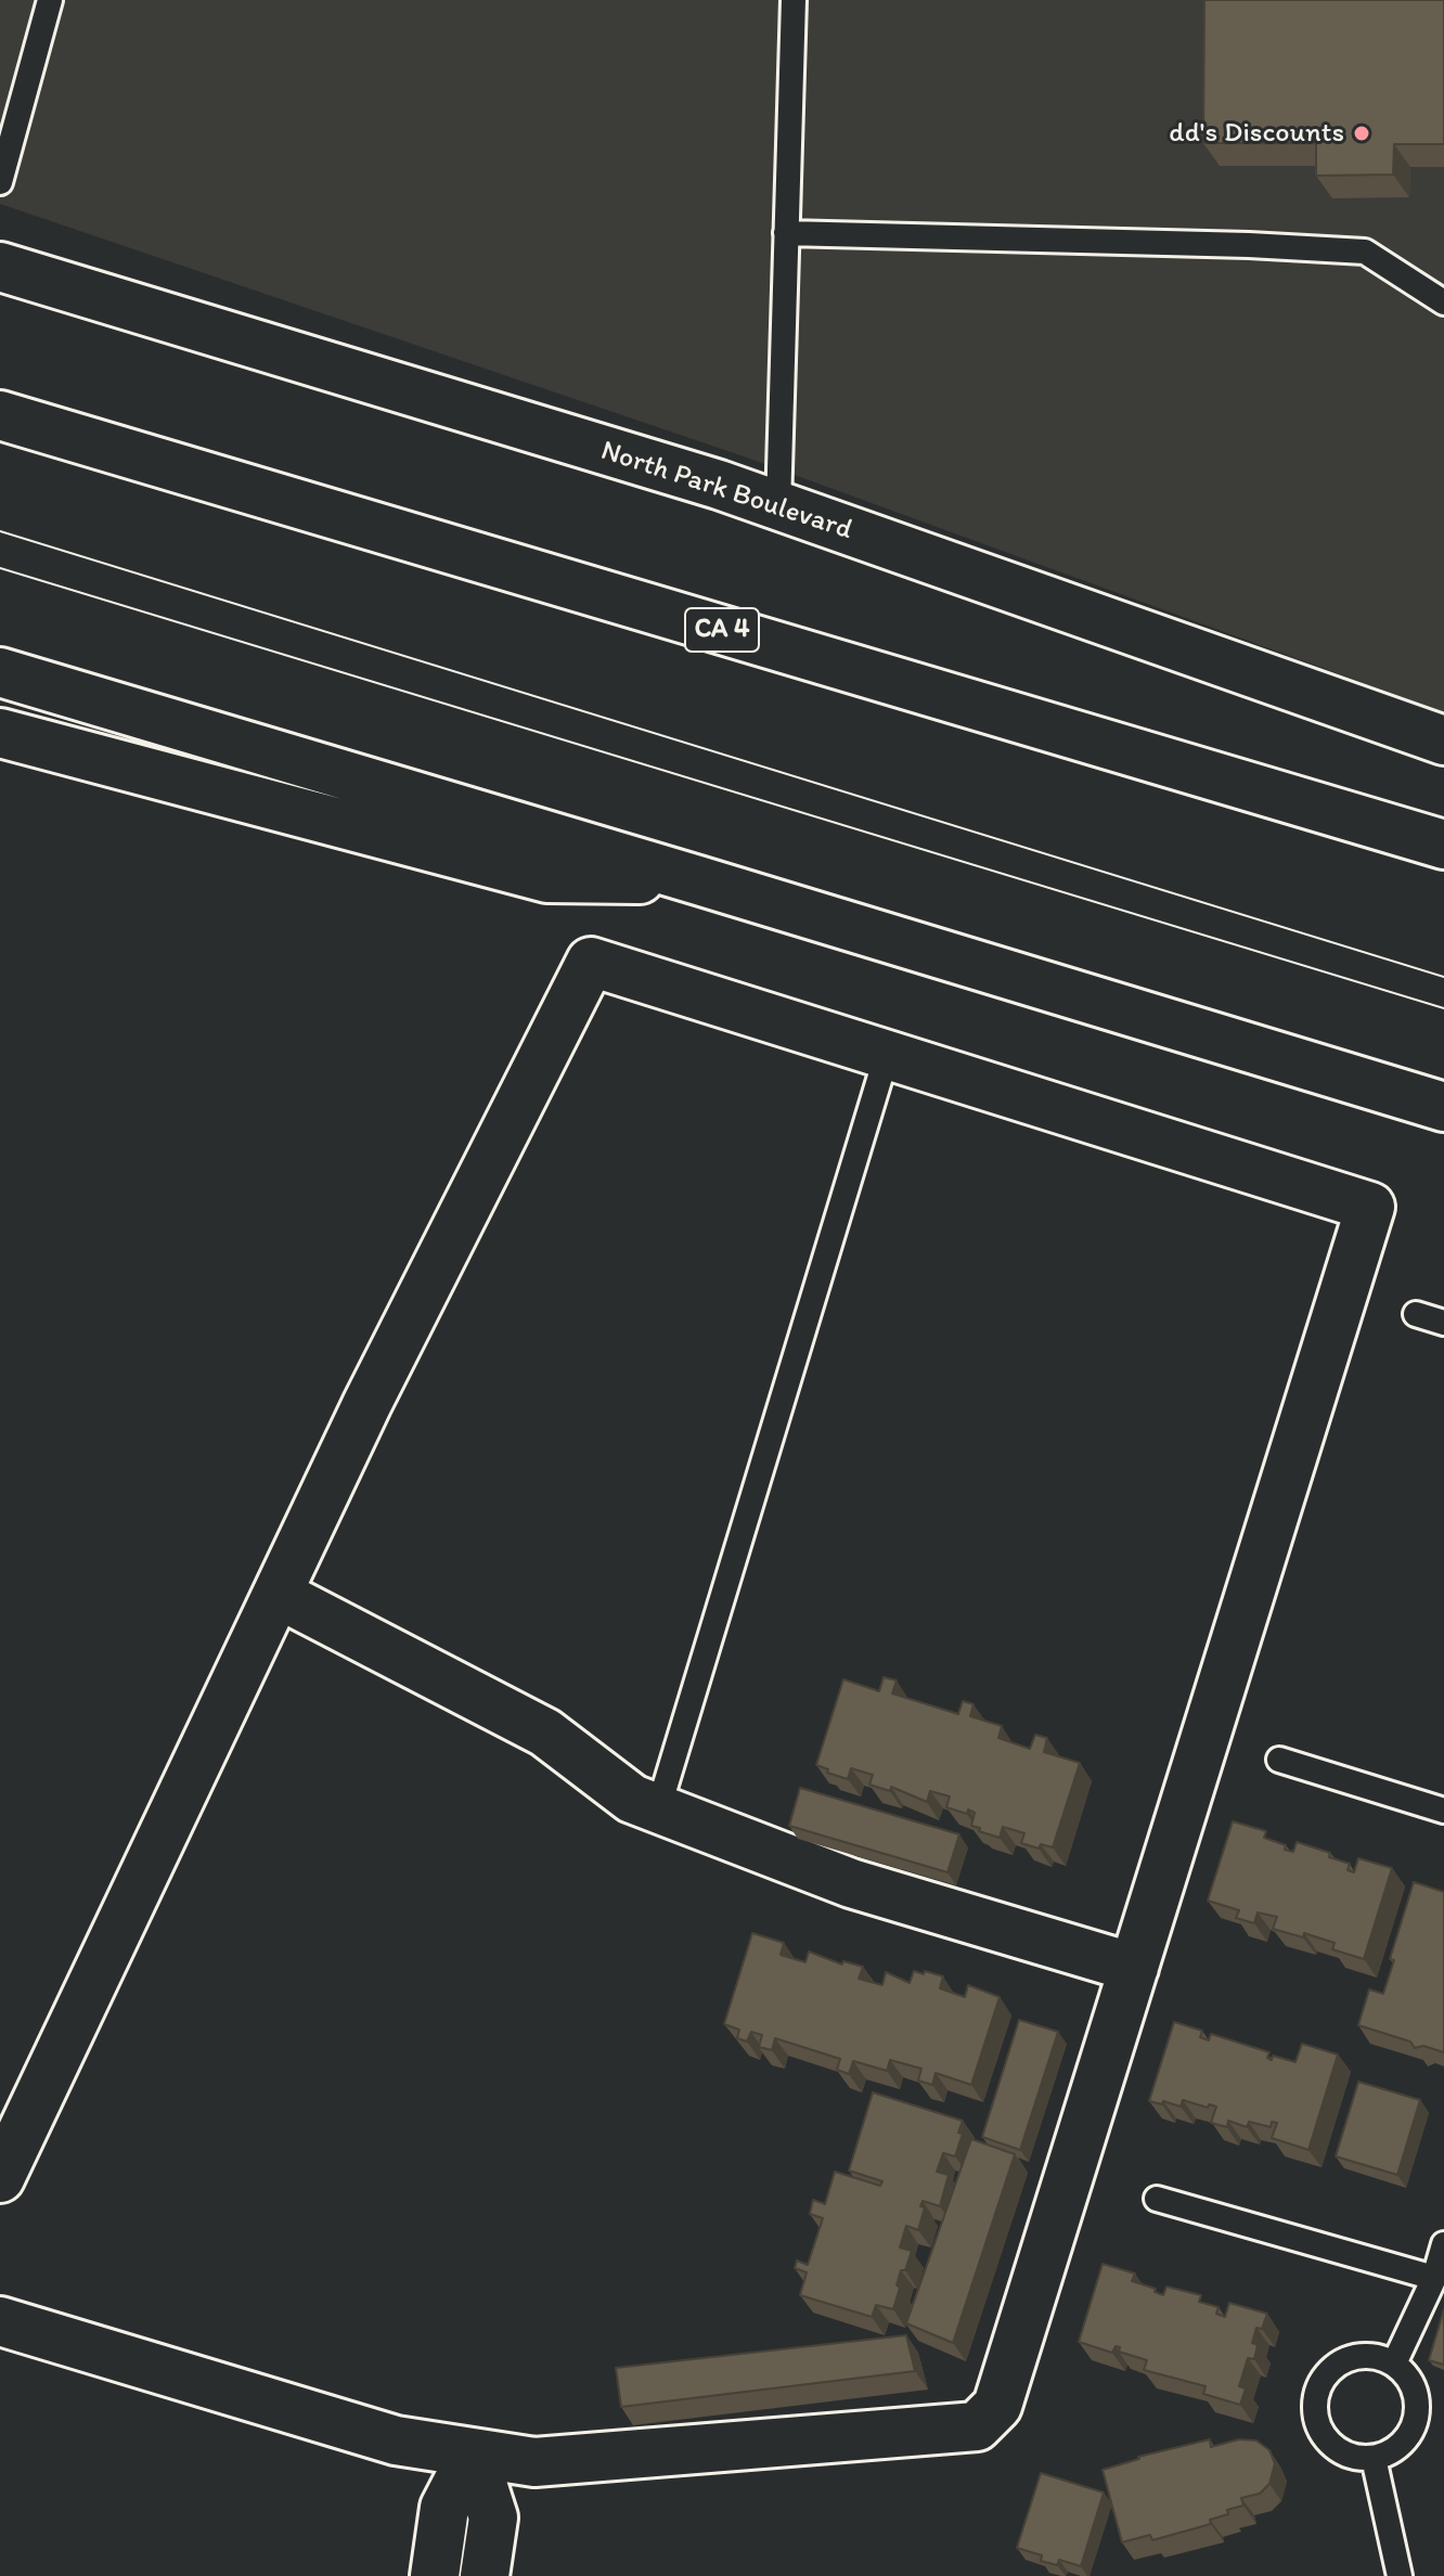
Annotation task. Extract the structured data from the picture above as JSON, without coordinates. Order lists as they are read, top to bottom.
{
  "streets": {
    "main road": ["North Park Boulevard", "CA 4"]
  },
  "places": ["dd's Discounts"]
}
